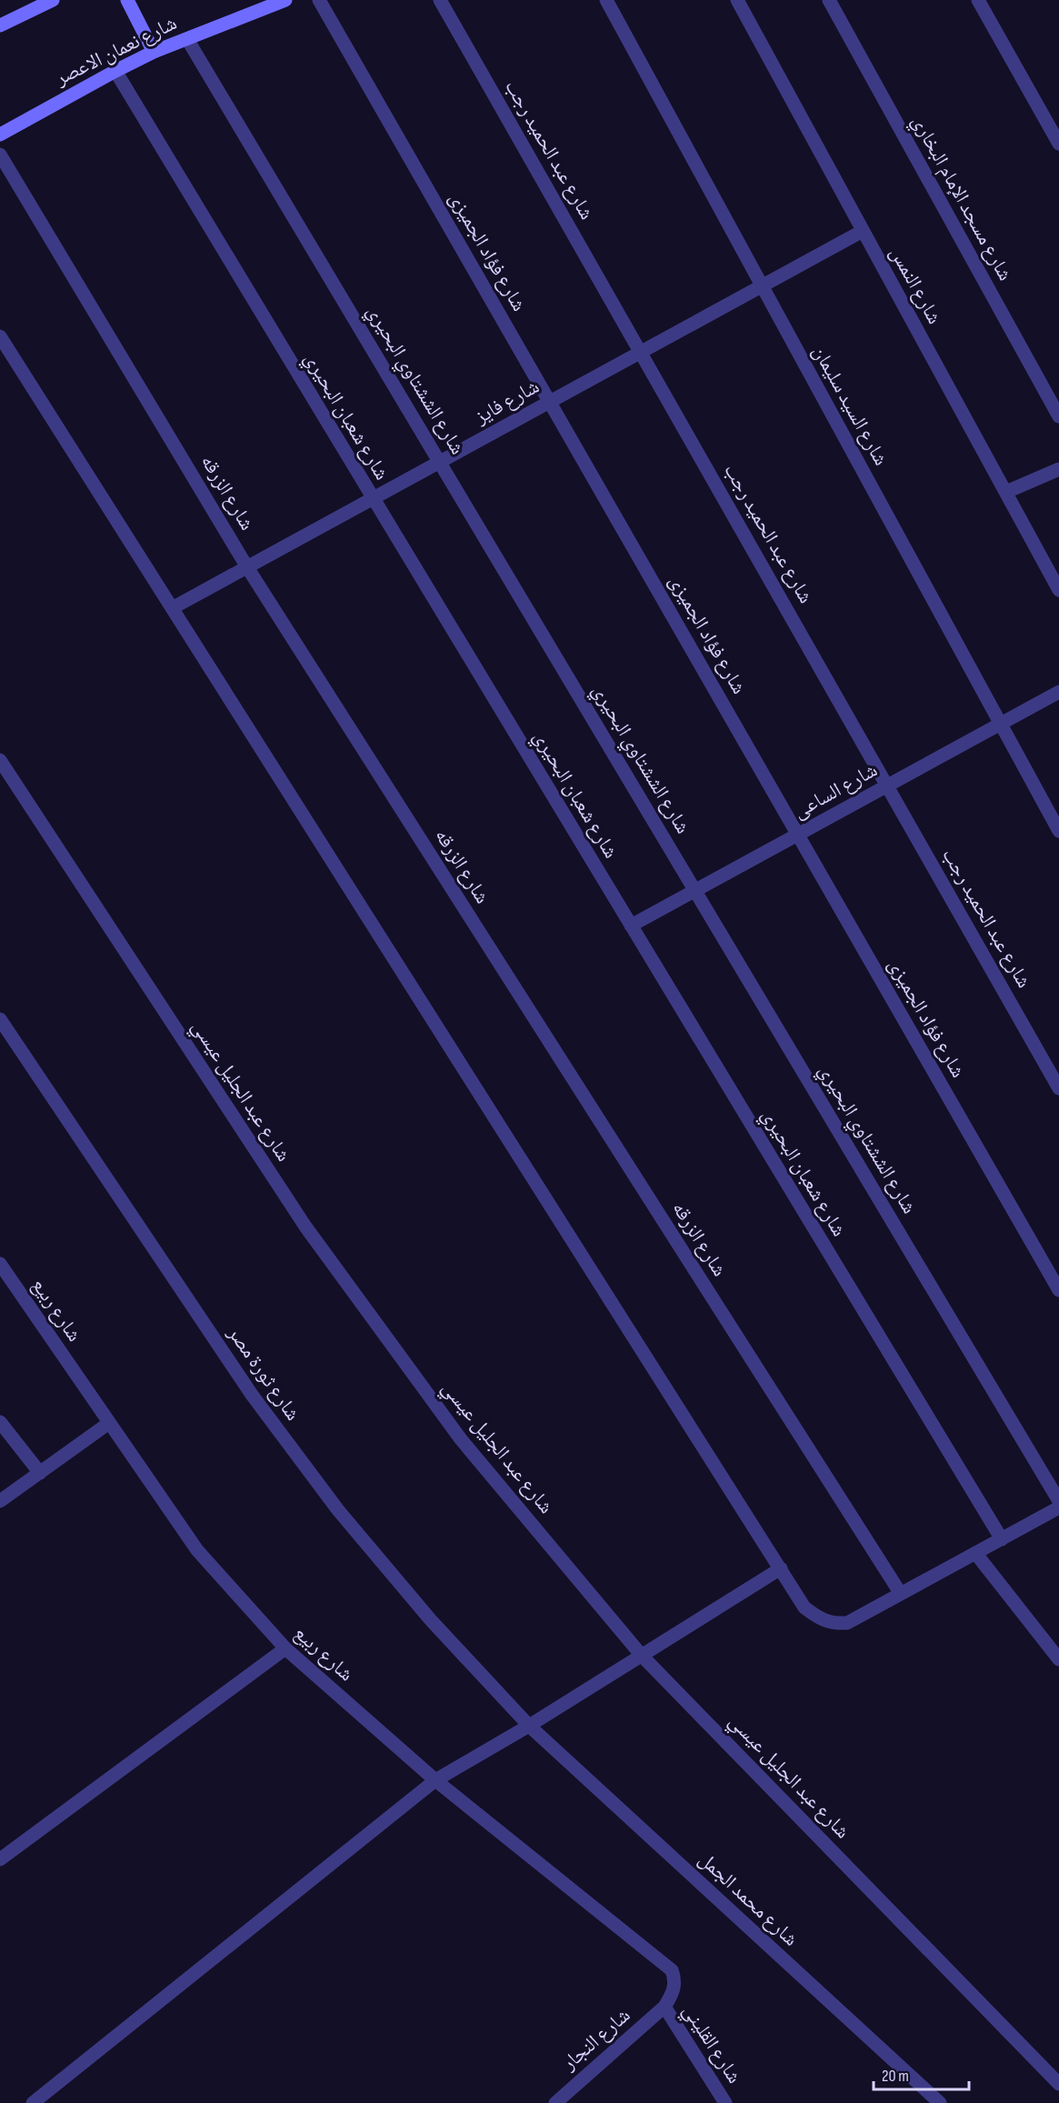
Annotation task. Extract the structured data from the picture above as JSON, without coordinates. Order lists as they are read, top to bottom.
{
  "streets": {
    "main road": ["شارع نعمان الاعصر"],
    "street": [
      "شارع عبد الحميد رجب",
      "شارع مسجد الإمام البخاري",
      "شارع فؤاد الجميزى",
      "شارع النمس",
      "شارع الششتاوي البحيري",
      "شارع فايز",
      "شارع السيد سليمان",
      "شارع شعبان البحيري",
      "شارع الزرقه",
      "شارع الساعى",
      "شارع عبد الجليل عيسي",
      "شارع ربيع",
      "شارع ثورة مصر",
      "شارع محمد الجمل",
      "شارع النجار",
      "شارع القليني"
    ]
  },
  "crossings": [
    ["شارع نعمان الاعصر", "شارع الششتاوي البحيري"],
    ["شارع نعمان الاعصر", "شارع شعبان البحيري"],
    ["شارع عبد الحميد رجب", "شارع فايز"],
    ["شارع عبد الحميد رجب", "شارع الساعى"],
    ["شارع فؤاد الجميزى", "شارع فايز"],
    ["شارع فؤاد الجميزى", "شارع الساعى"],
    ["شارع النمس", "شارع فايز"],
    ["شارع الششتاوي البحيري", "شارع فايز"],
    ["شارع الششتاوي البحيري", "شارع الساعى"],
    ["شارع فايز", "شارع السيد سليمان"],
    ["شارع فايز", "شارع شعبان البحيري"],
    ["شارع فايز", "شارع الزرقه"],
    ["شارع السيد سليمان", "شارع الساعى"],
    ["شارع شعبان البحيري", "شارع الساعى"],
    ["شارع ربيع", "شارع النجار"],
    ["شارع ربيع", "شارع القليني"],
    ["شارع ثورة مصر", "شارع محمد الجمل"],
    ["شارع النجار", "شارع القليني"]
  ],
  "scale_bar": "20 m"
}
